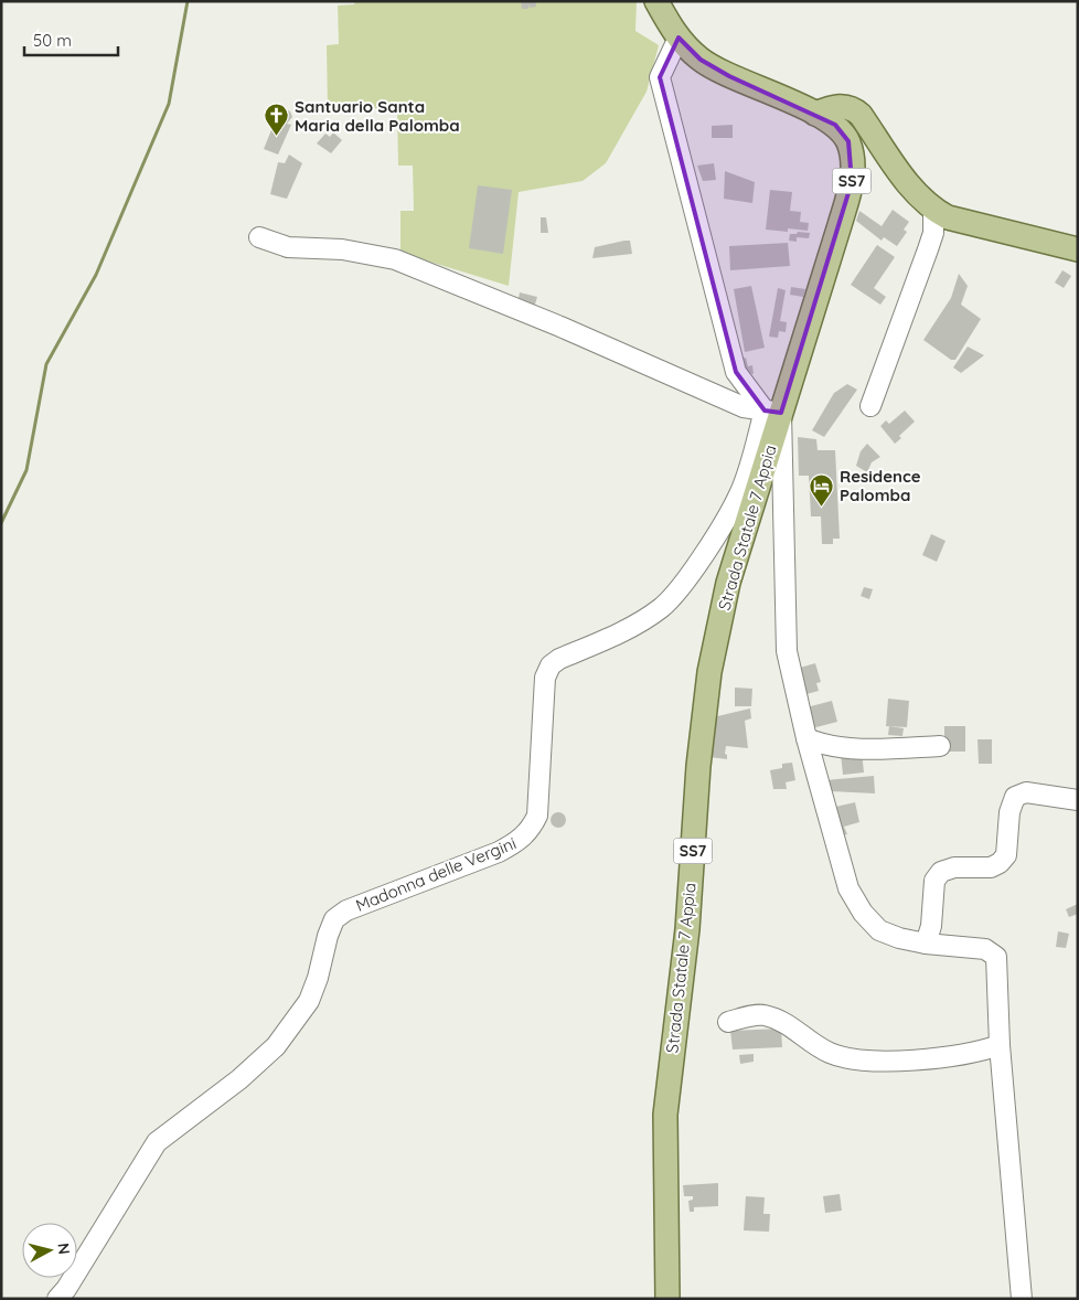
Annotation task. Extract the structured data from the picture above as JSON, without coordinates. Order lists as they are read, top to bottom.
{
  "streets": {
    "main road": ["SS7", "Strada Statale 7 Appia"],
    "street": ["Madonna delle Vergini"]
  },
  "crossings": [
    ["Strada Statale 7 Appia", "Madonna delle Vergini"]
  ],
  "places": {
    "church": ["Santuario Santa Maria della Palomba"],
    "hotel": ["Residence Palomba"]
  },
  "scale_bar": "50 m",
  "north": "right"
}
